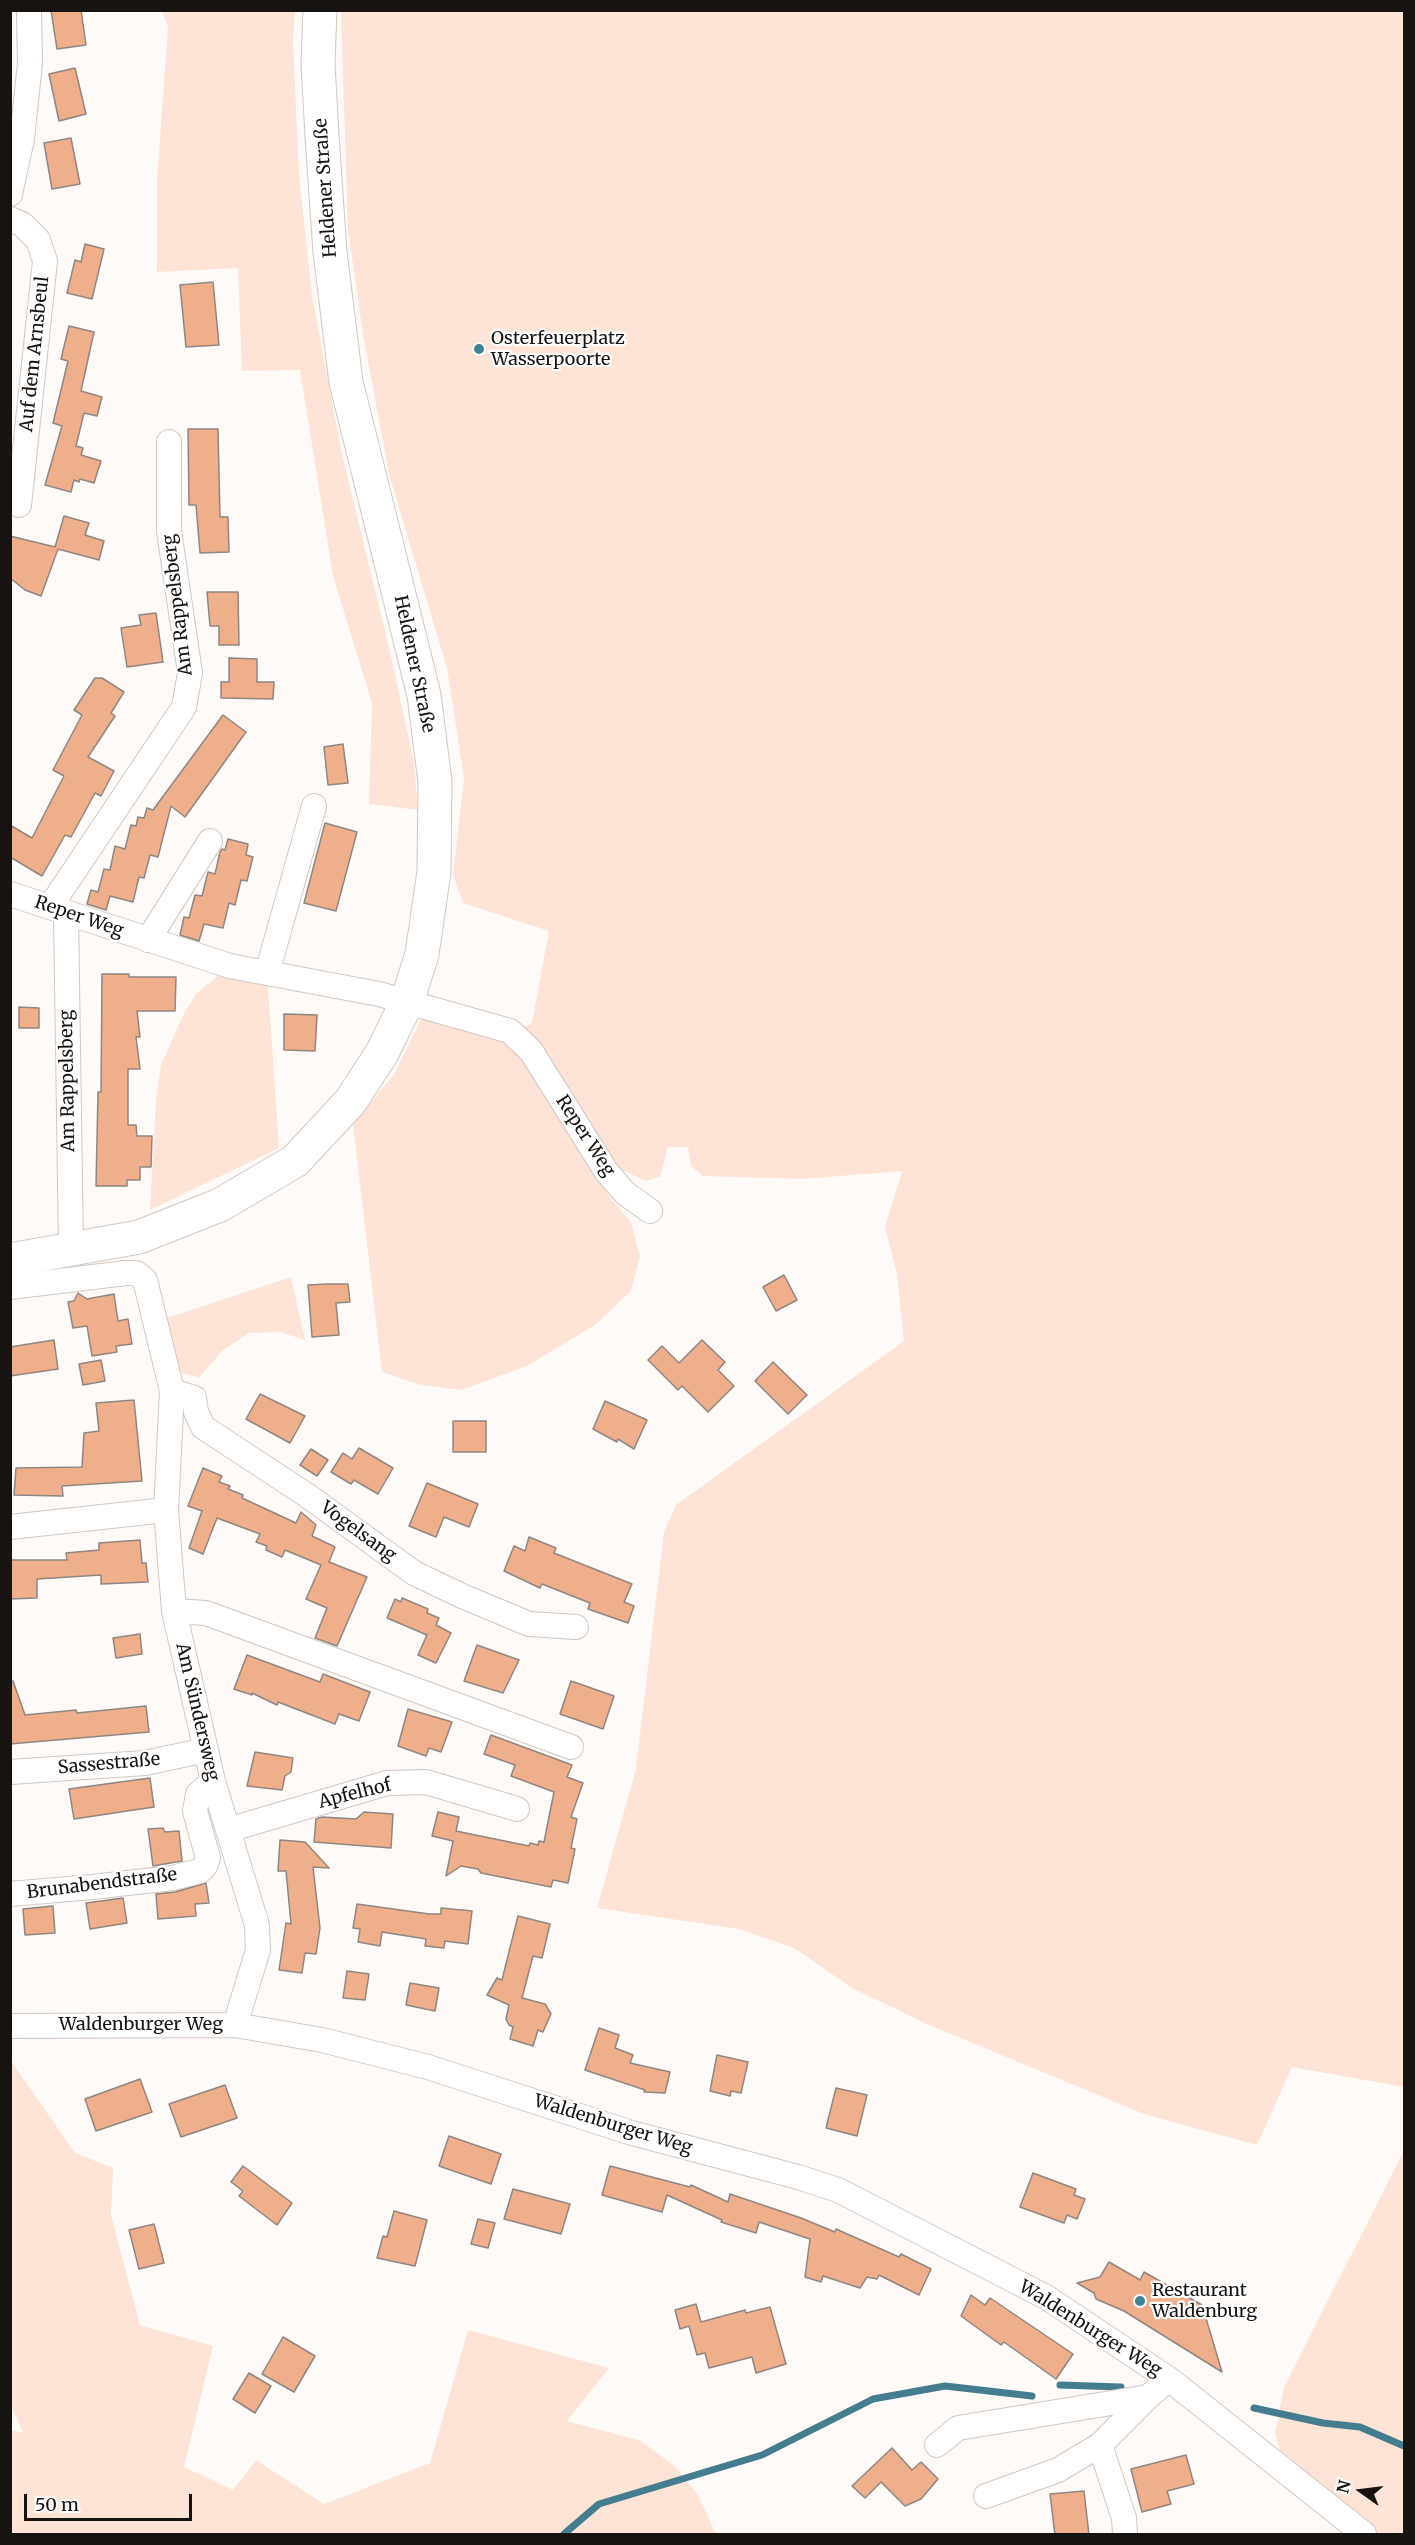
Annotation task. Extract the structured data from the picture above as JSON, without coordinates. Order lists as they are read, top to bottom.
{
  "streets": {
    "main road": ["Heldener Straße"],
    "street": [
      "Auf dem Arnsbeul",
      "Am Rappelsberg",
      "Reper Weg",
      "Vogelsang",
      "Am Sündersweg",
      "Sassestraße",
      "Apfelhof",
      "Brunabendstraße",
      "Waldenburger Weg"
    ]
  },
  "crossings": [
    ["Heldener Straße", "Am Rappelsberg"],
    ["Heldener Straße", "Reper Weg"],
    ["Am Rappelsberg", "Reper Weg"],
    ["Vogelsang", "Am Sündersweg"],
    ["Am Sündersweg", "Sassestraße"],
    ["Am Sündersweg", "Apfelhof"],
    ["Am Sündersweg", "Brunabendstraße"],
    ["Am Sündersweg", "Waldenburger Weg"]
  ],
  "places": ["Osterfeuerplatz Wasserpoorte", "Restaurant Waldenburg"],
  "scale_bar": "50 m",
  "north": "left"
}
